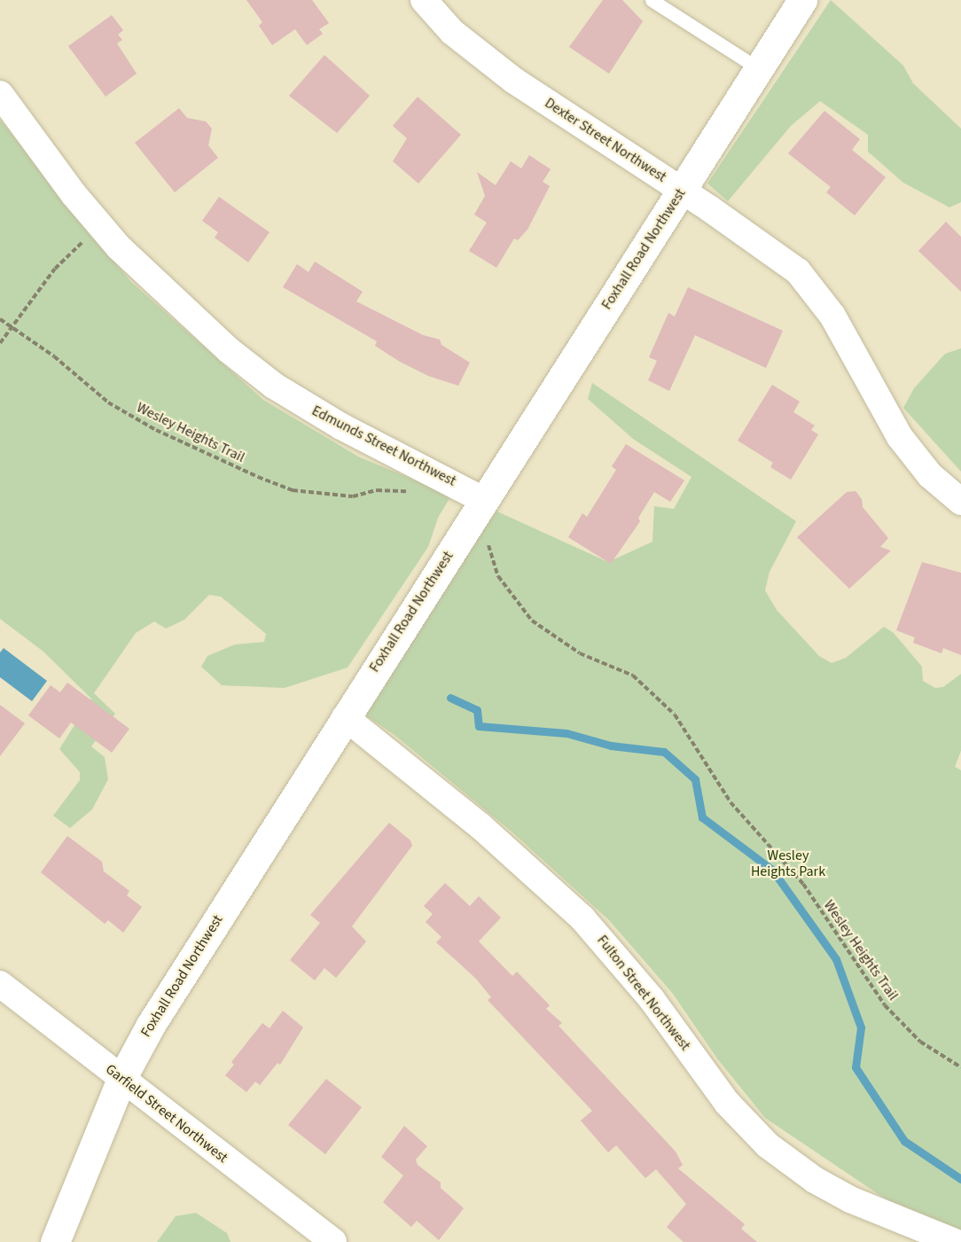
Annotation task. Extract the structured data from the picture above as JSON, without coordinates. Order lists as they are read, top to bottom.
{
  "streets": {
    "main road": ["Foxhall Road Northwest"],
    "street": [
      "Dexter Street Northwest",
      "Edmunds Street Northwest",
      "Fulton Street Northwest",
      "Garfield Street Northwest"
    ],
    "path": ["Wesley Heights Trail"]
  },
  "crossings": [
    ["Dexter Street Northwest", "Foxhall Road Northwest"],
    ["Foxhall Road Northwest", "Edmunds Street Northwest"],
    ["Foxhall Road Northwest", "Fulton Street Northwest"],
    ["Foxhall Road Northwest", "Garfield Street Northwest"]
  ],
  "parks": ["Wesley Heights Park"]
}
